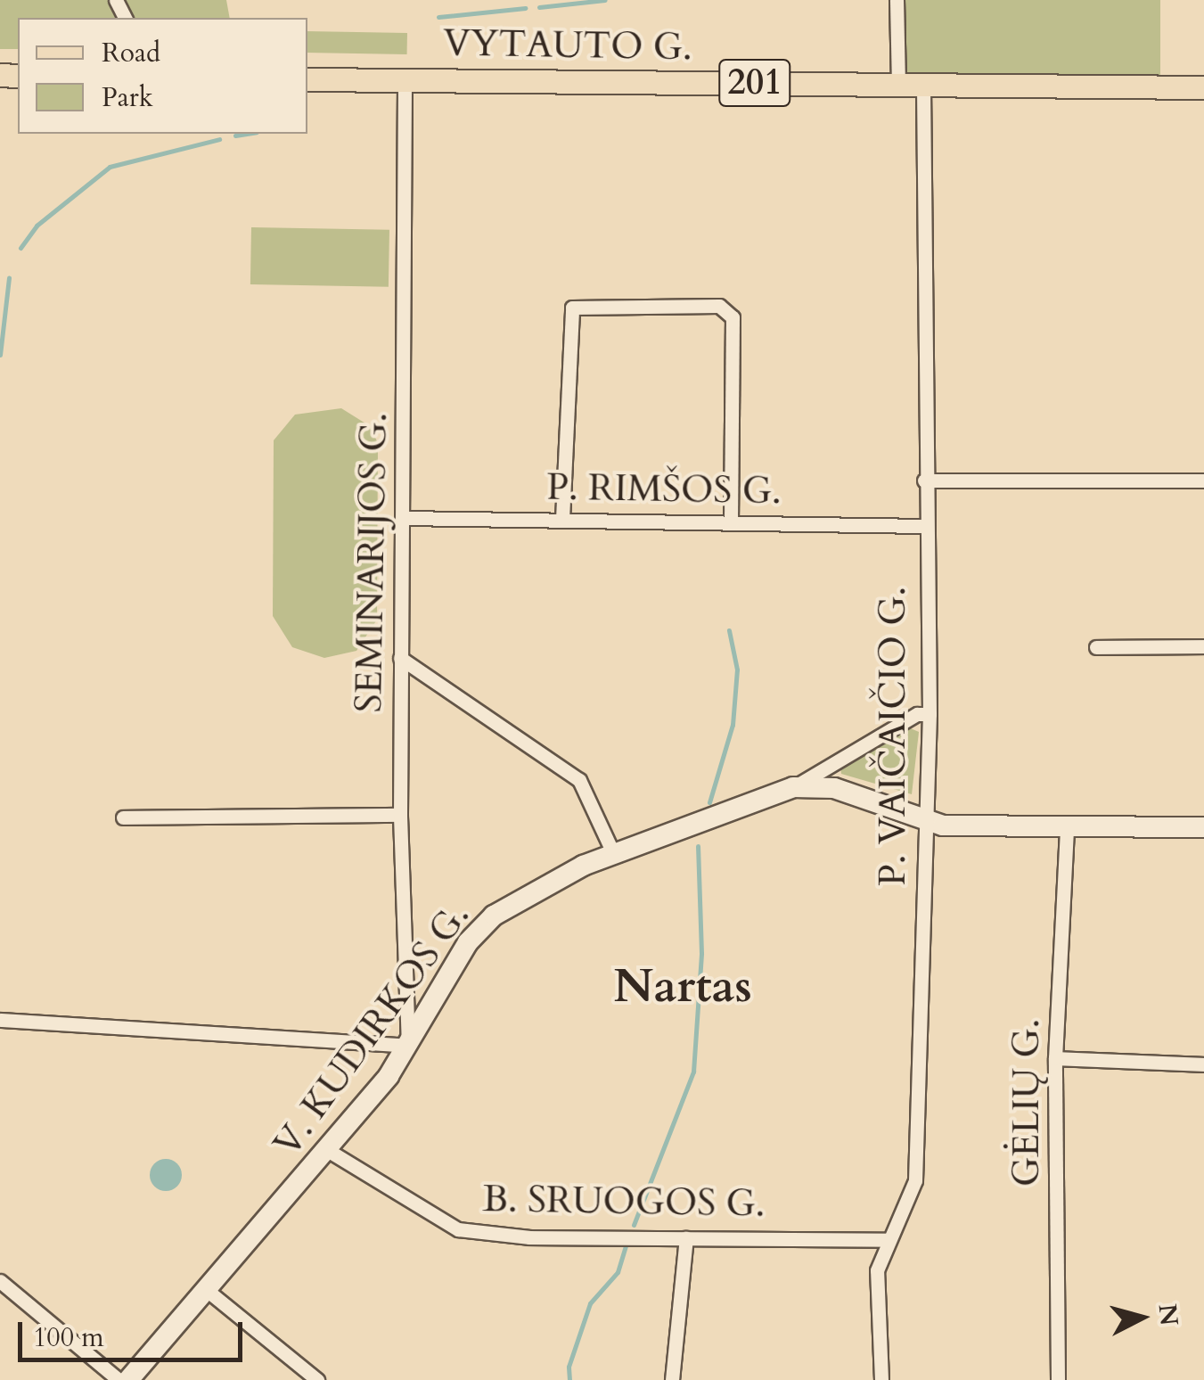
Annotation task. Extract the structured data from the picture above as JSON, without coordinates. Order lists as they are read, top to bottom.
{
  "streets": {
    "main road": ["VYTAUTO G.", "201", "V. KUDIRKOS G."],
    "street": [
      "P. RIMŠOS G.",
      "SEMINARIJOS G.",
      "P. VAIČAIČIO G.",
      "GĖLIŲ G.",
      "B. SRUOGOS G."
    ]
  },
  "crossings": [
    ["VYTAUTO G.", "SEMINARIJOS G."],
    ["VYTAUTO G.", "P. VAIČAIČIO G."],
    ["P. RIMŠOS G.", "SEMINARIJOS G."],
    ["P. RIMŠOS G.", "P. VAIČAIČIO G."],
    ["SEMINARIJOS G.", "V. KUDIRKOS G."],
    ["P. VAIČAIČIO G.", "V. KUDIRKOS G."],
    ["P. VAIČAIČIO G.", "B. SRUOGOS G."],
    ["V. KUDIRKOS G.", "GĖLIŲ G."],
    ["V. KUDIRKOS G.", "B. SRUOGOS G."]
  ],
  "districts": ["Nartas"],
  "legend": ["Road", "Park"],
  "scale_bar": "100 m",
  "north": "right"
}
